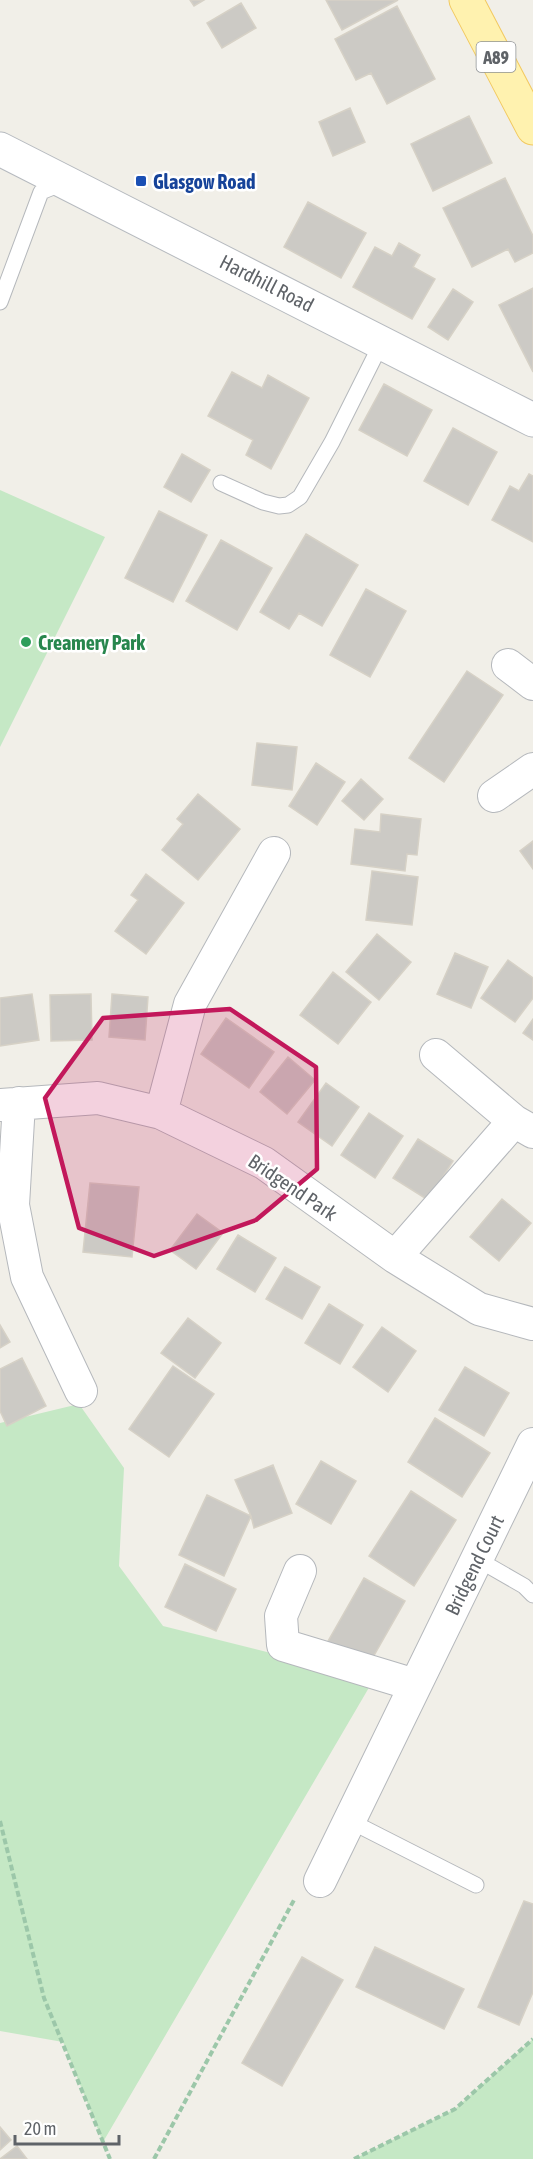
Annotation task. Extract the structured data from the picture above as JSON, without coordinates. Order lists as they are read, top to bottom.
{
  "streets": {
    "main road": ["A89", "Hardhill Road"],
    "street": ["Bridgend Park", "Bridgend Court"]
  },
  "places": {
    "transit": ["Glasgow Road"],
    "other": ["Creamery Park"]
  },
  "scale_bar": "20 m"
}
